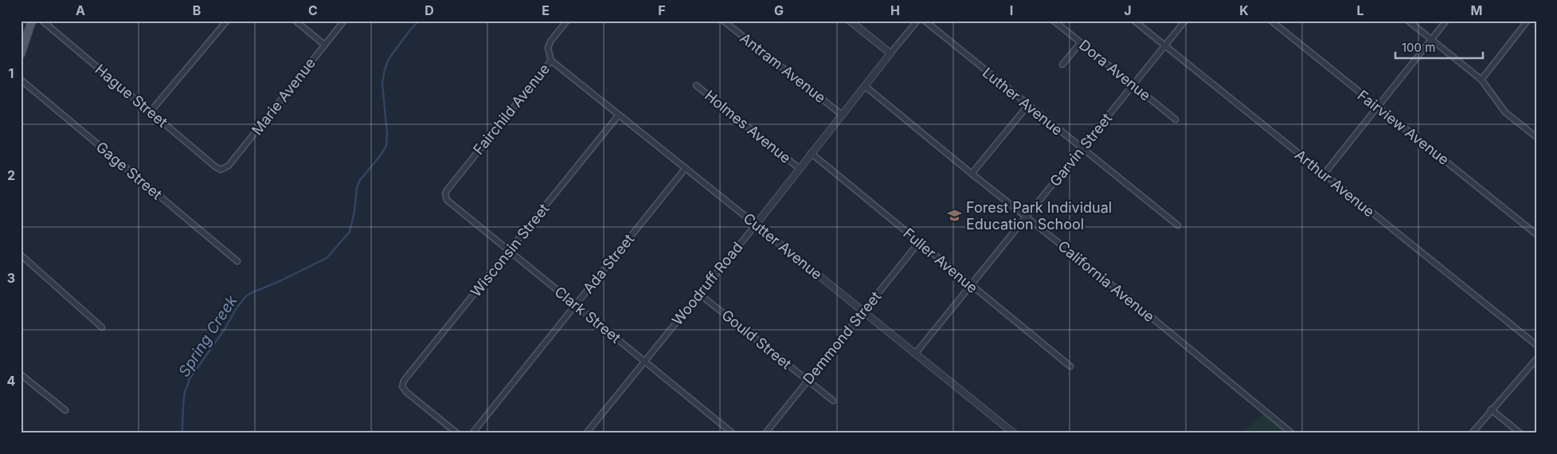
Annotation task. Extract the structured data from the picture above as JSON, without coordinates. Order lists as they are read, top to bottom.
{
  "streets": {
    "street": [
      "Antram Avenue",
      "Dora Avenue",
      "Hague Street",
      "Marie Avenue",
      "Luther Avenue",
      "Fairchild Avenue",
      "Holmes Avenue",
      "Fairview Avenue",
      "Garvin Street",
      "Gage Street",
      "Arthur Avenue",
      "Cutter Avenue",
      "Wisconsin Street",
      "Fuller Avenue",
      "Ada Street",
      "California Avenue",
      "Woodruff Road",
      "Clark Street",
      "Demmond Street",
      "Gould Street"
    ]
  },
  "crossings": [
    ["Antram Avenue", "Woodruff Road"],
    ["Dora Avenue", "Garvin Street"],
    ["Hague Street", "Marie Avenue"],
    ["Luther Avenue", "Garvin Street"],
    ["Fairchild Avenue", "Cutter Avenue"],
    ["Fairchild Avenue", "Clark Street"],
    ["Holmes Avenue", "Woodruff Road"],
    ["Garvin Street", "Arthur Avenue"],
    ["Garvin Street", "Cutter Avenue"],
    ["Garvin Street", "Fuller Avenue"],
    ["Garvin Street", "California Avenue"],
    ["Cutter Avenue", "Wisconsin Street"],
    ["Cutter Avenue", "Ada Street"],
    ["Cutter Avenue", "Woodruff Road"],
    ["Cutter Avenue", "Demmond Street"],
    ["Wisconsin Street", "Clark Street"],
    ["Fuller Avenue", "Woodruff Road"],
    ["Fuller Avenue", "Demmond Street"],
    ["Ada Street", "Clark Street"],
    ["California Avenue", "Woodruff Road"],
    ["Woodruff Road", "Clark Street"],
    ["Woodruff Road", "Gould Street"],
    ["Demmond Street", "Gould Street"]
  ],
  "water": ["Spring Creek"],
  "places": {
    "school or university": ["Forest Park Individual Education School"]
  },
  "scale_bar": "100 m",
  "grid": {
    "columns": [
      "A",
      "B",
      "C",
      "D",
      "E",
      "F",
      "G",
      "H",
      "I",
      "J",
      "K",
      "L",
      "M"
    ],
    "rows": [
      "1",
      "2",
      "3",
      "4"
    ]
  }
}
